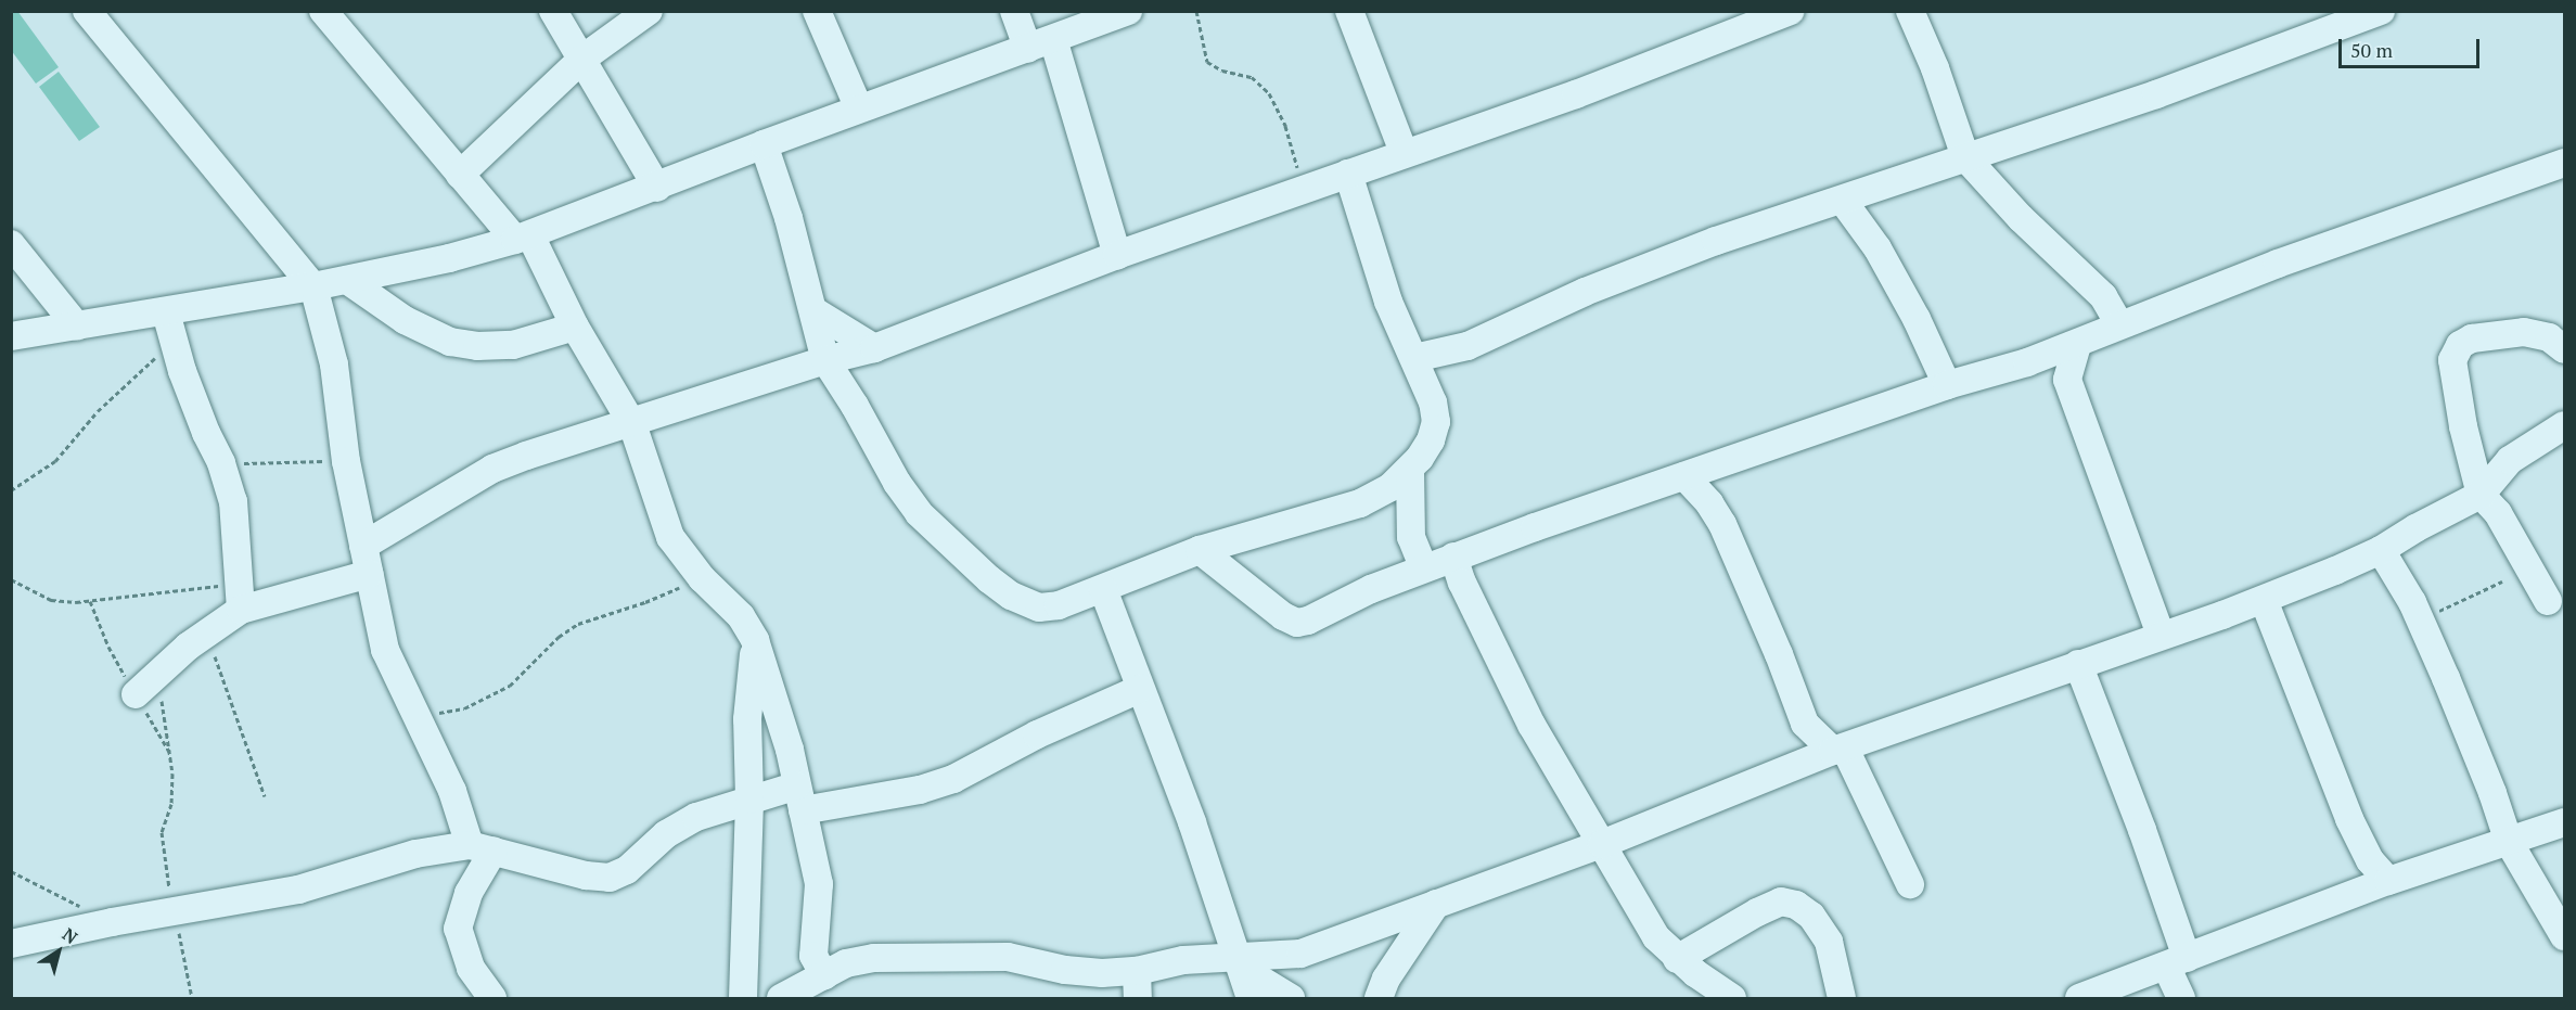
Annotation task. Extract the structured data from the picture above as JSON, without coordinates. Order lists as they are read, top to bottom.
{
  "scale_bar": "50 m",
  "north": "top right"
}
